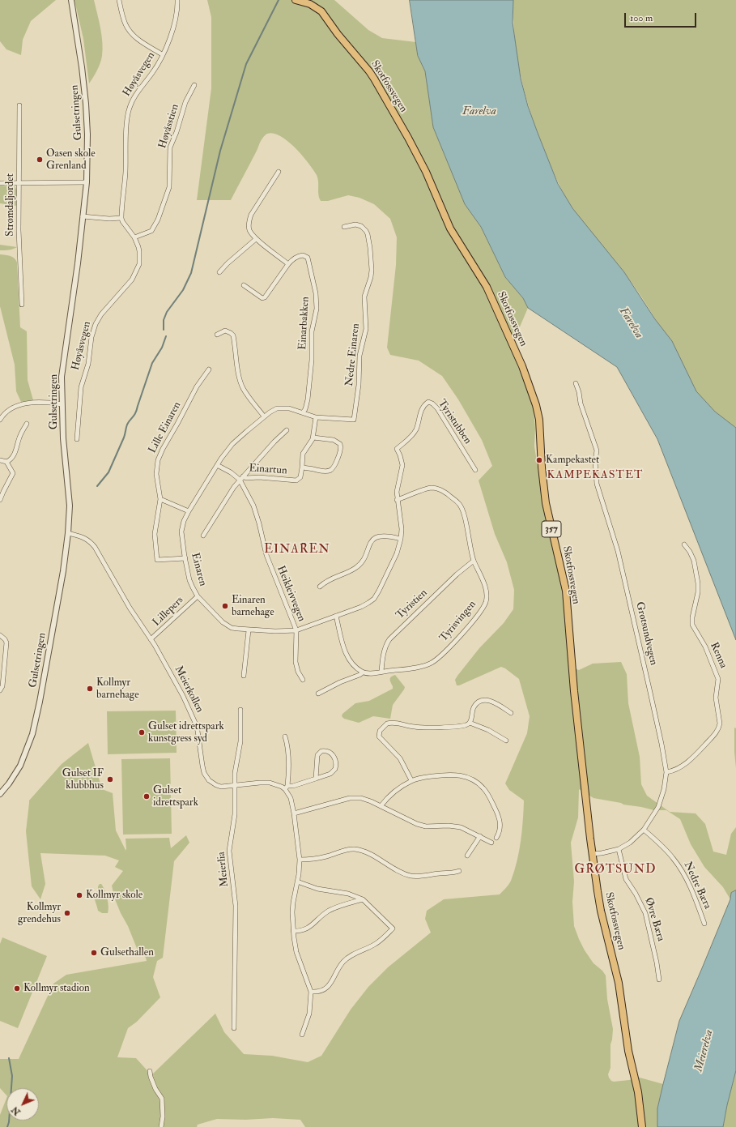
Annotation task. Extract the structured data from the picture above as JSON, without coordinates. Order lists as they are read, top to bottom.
{
  "streets": {
    "main road": ["Skotfossvegen", "357"],
    "street": [
      "Høyåsvegen",
      "Gulsetringen",
      "Høyåsstien",
      "Strømdaljordet",
      "Einarbakken",
      "Nedre Einaren",
      "Tyristubben",
      "Lille Einaren",
      "Einartun",
      "Einaren",
      "Heikleivvegen",
      "Tyristien",
      "Lillepers",
      "Tyrisvingen",
      "Grøtsundvegen",
      "Renna",
      "Meierkollen",
      "Meierlia",
      "Nedre Bæra",
      "Øvre Bæra"
    ]
  },
  "crossings": [
    ["Høyåsvegen", "Høyåsstien"],
    ["Skotfossvegen", "Grøtsundvegen"],
    ["Gulsetringen", "Meierkollen"],
    ["Einarbakken", "Einaren"],
    ["Nedre Einaren", "Einaren"],
    ["Tyristubben", "Tyrisvingen"],
    ["Lille Einaren", "Einaren"],
    ["Einartun", "Einaren"],
    ["Einartun", "Heikleivvegen"],
    ["Einaren", "Heikleivvegen"],
    ["Einaren", "Lillepers"],
    ["Tyristien", "Tyrisvingen"],
    ["Lillepers", "Meierkollen"],
    ["Grøtsundvegen", "Renna"],
    ["Grøtsundvegen", "Nedre Bæra"],
    ["Grøtsundvegen", "Øvre Bæra"],
    ["Meierkollen", "Meierlia"]
  ],
  "districts": ["KAMPEKASTET", "EINAREN", "GRØTSUND"],
  "water": ["Farelva", "Meierelva"],
  "places": [
    "Oasen skole Grenland",
    "Kampekastet",
    "Einaren barnehage",
    "Kollmyr barnehage",
    "Gulset idrettspark kunstgress syd",
    "Gulset IF klubbhus",
    "Gulset idrettspark",
    "Kollmyr skole",
    "Kollmyr grendehus",
    "Gulsethallen",
    "Kollmyr stadion"
  ],
  "scale_bar": "100 m",
  "north": "bottom left"
}
